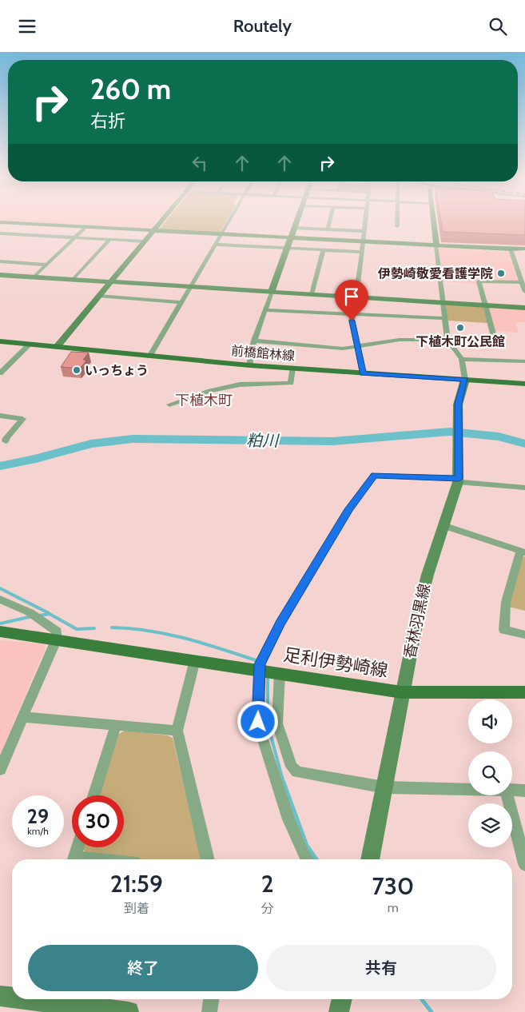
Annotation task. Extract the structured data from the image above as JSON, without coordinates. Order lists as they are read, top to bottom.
{
  "streets": {
    "main road": ["前橋館林線", "足利伊勢崎線"],
    "street": ["香林羽黒線"]
  },
  "crossings": [
    ["前橋館林線", "香林羽黒線"],
    ["香林羽黒線", "足利伊勢崎線"]
  ],
  "districts": ["下植木町"],
  "water": ["粕川"],
  "places": ["伊勢崎敬愛看護学院", "下植木町公民館", "いっちょう"],
  "page": {
    "header": "Routely",
    "turn": ["260 m", "右折"],
    "speed": "29 km/h",
    "limit": "30",
    "eta": [
      "21:59",
      "到着",
      "2",
      "分",
      "730",
      "m"
    ],
    "buttons": ["終了", "共有"]
  }
}
